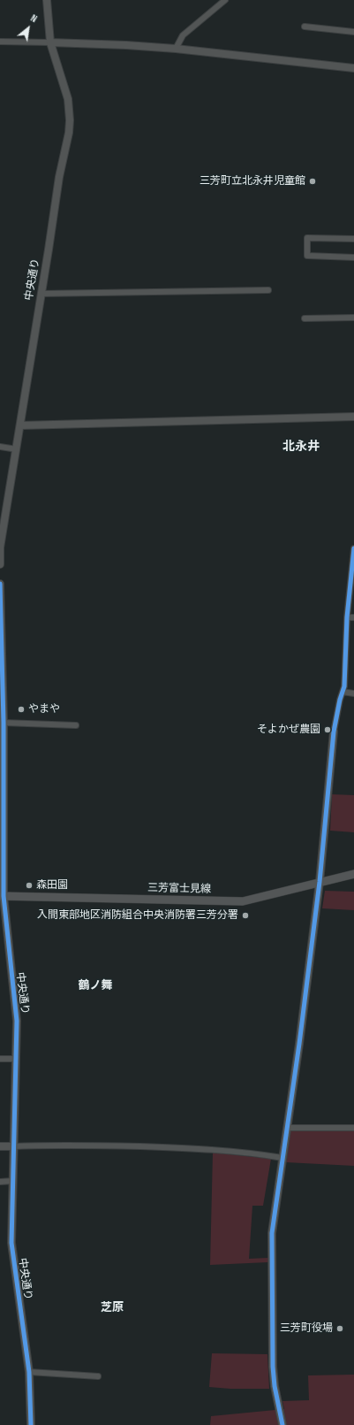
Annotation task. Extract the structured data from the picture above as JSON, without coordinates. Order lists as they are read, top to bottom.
{
  "streets": {
    "main road": ["三芳富士見線"],
    "street": ["中央通り"]
  },
  "crossings": [
    ["中央通り", "三芳富士見線"]
  ],
  "districts": ["北永井", "鶴ノ舞", "芝原"],
  "places": [
    "三芳町立北永井児童館",
    "やまや",
    "そよかぜ農園",
    "森田園",
    "入間東部地区消防組合中央消防署三芳分署",
    "三芳町役場"
  ],
  "north": "top right"
}
